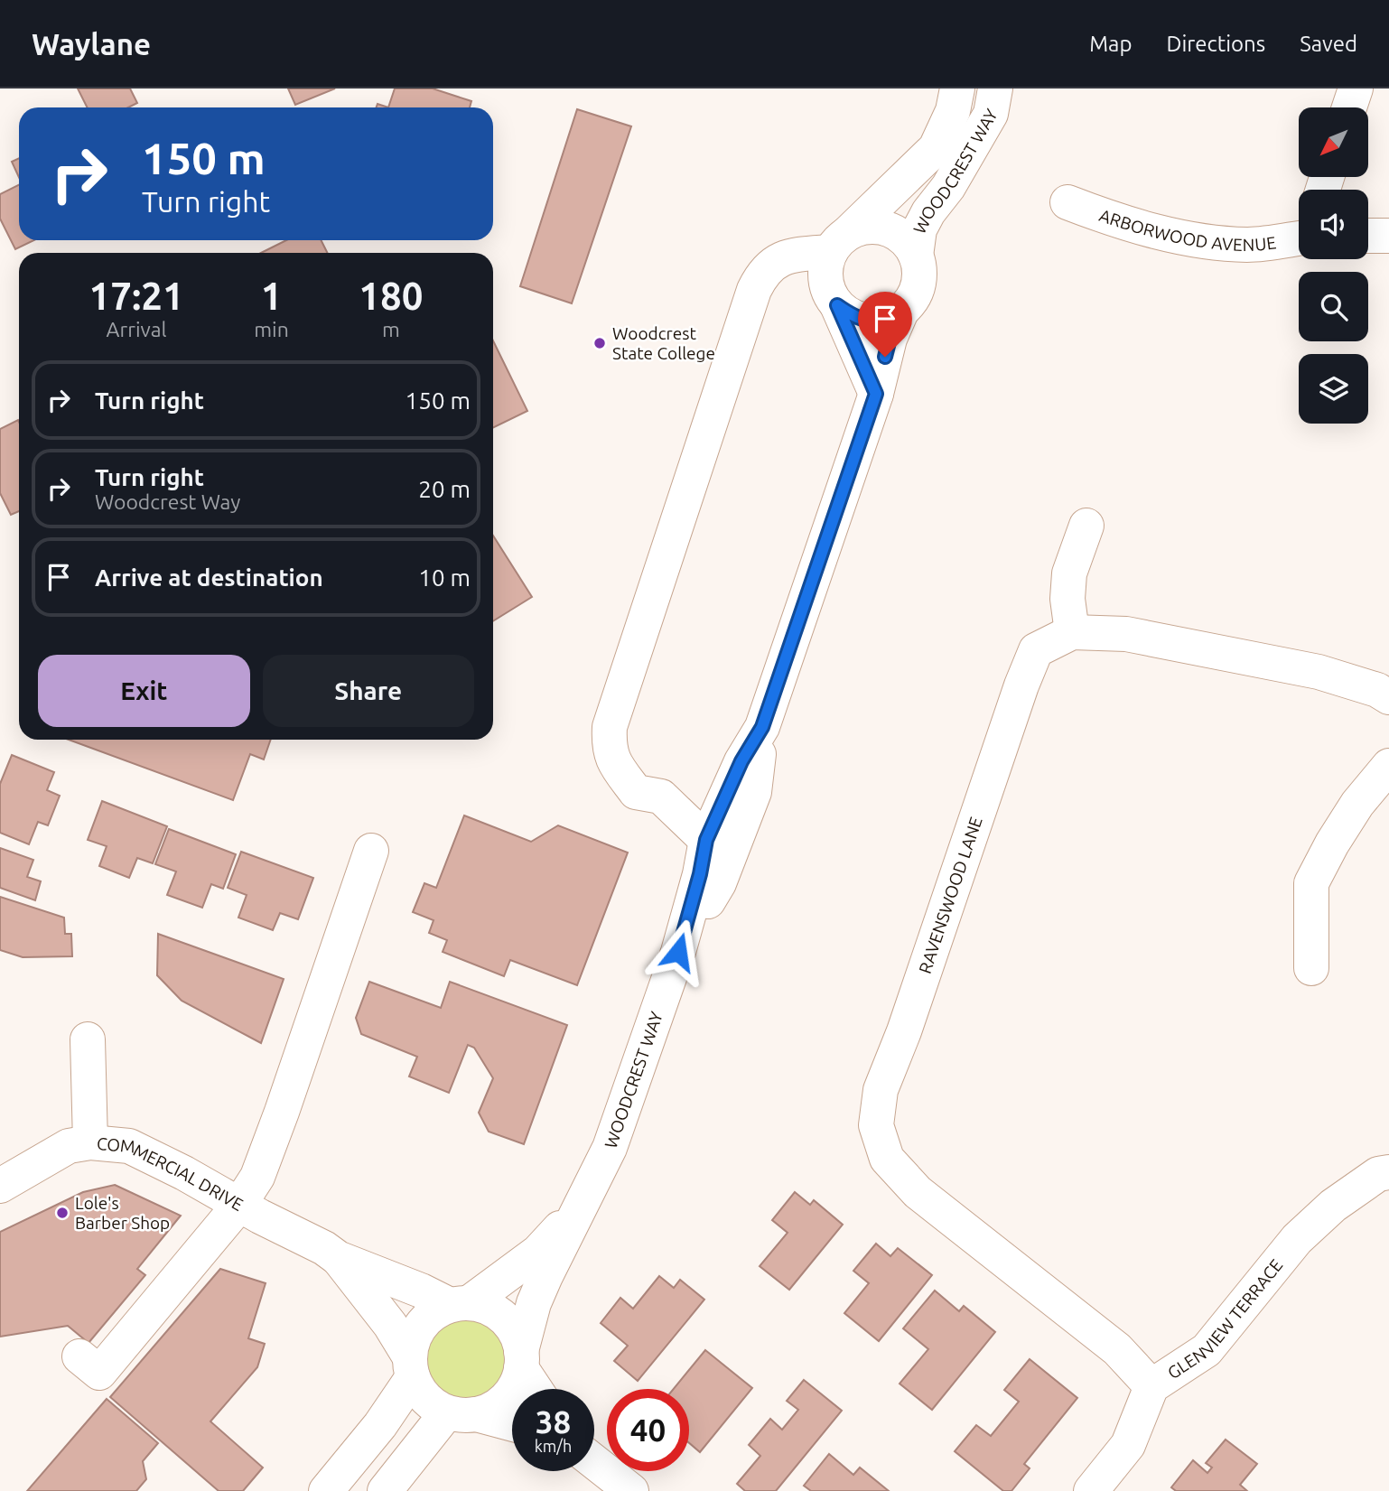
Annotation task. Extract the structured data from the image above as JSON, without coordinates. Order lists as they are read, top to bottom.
{
  "streets": {
    "street": [
      "WOODCREST WAY",
      "ARBORWOOD AVENUE",
      "RAVENSWOOD LANE",
      "COMMERCIAL DRIVE",
      "GLENVIEW TERRACE"
    ]
  },
  "crossings": [
    ["WOODCREST WAY", "COMMERCIAL DRIVE"],
    ["RAVENSWOOD LANE", "GLENVIEW TERRACE"]
  ],
  "places": ["Woodcrest State College", "Lole's Barber Shop"],
  "north": "bottom left",
  "page": {
    "header": "Waylane",
    "nav": ["Map", "Directions", "Saved"],
    "turn": ["150 m", "Turn right"],
    "eta": [
      "17:21",
      "Arrival",
      "1",
      "min",
      "180",
      "m"
    ],
    "list": [
      {
        "name": "Turn right",
        "value": "150 m"
      },
      {
        "name": "Turn right",
        "note": "Woodcrest Way",
        "value": "20 m"
      },
      {
        "name": "Arrive at destination",
        "value": "10 m"
      }
    ],
    "buttons": ["Exit", "Share"],
    "speed": "38 km/h",
    "limit": "40"
  }
}
